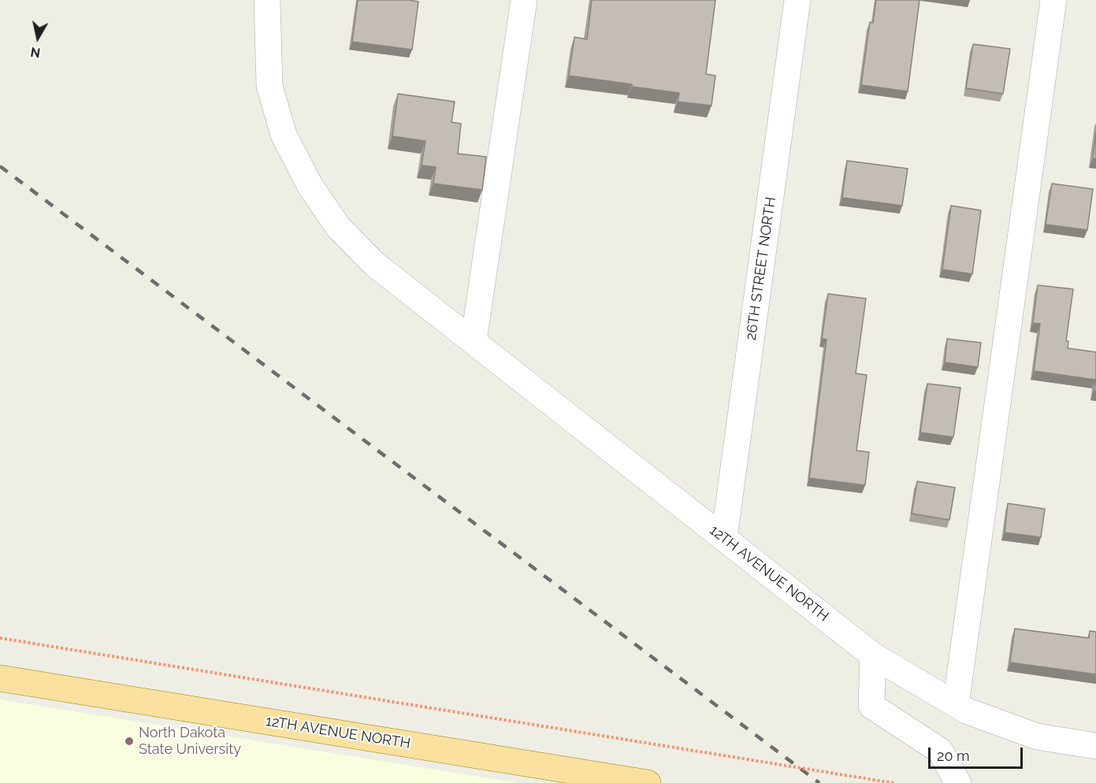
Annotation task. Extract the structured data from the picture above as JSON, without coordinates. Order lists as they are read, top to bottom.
{
  "streets": {
    "main road": ["12TH AVENUE NORTH"],
    "street": ["26TH STREET NORTH"]
  },
  "crossings": [
    ["26TH STREET NORTH", "12TH AVENUE NORTH"]
  ],
  "places": ["North Dakota State University"],
  "scale_bar": "20 m",
  "north": "bottom"
}
